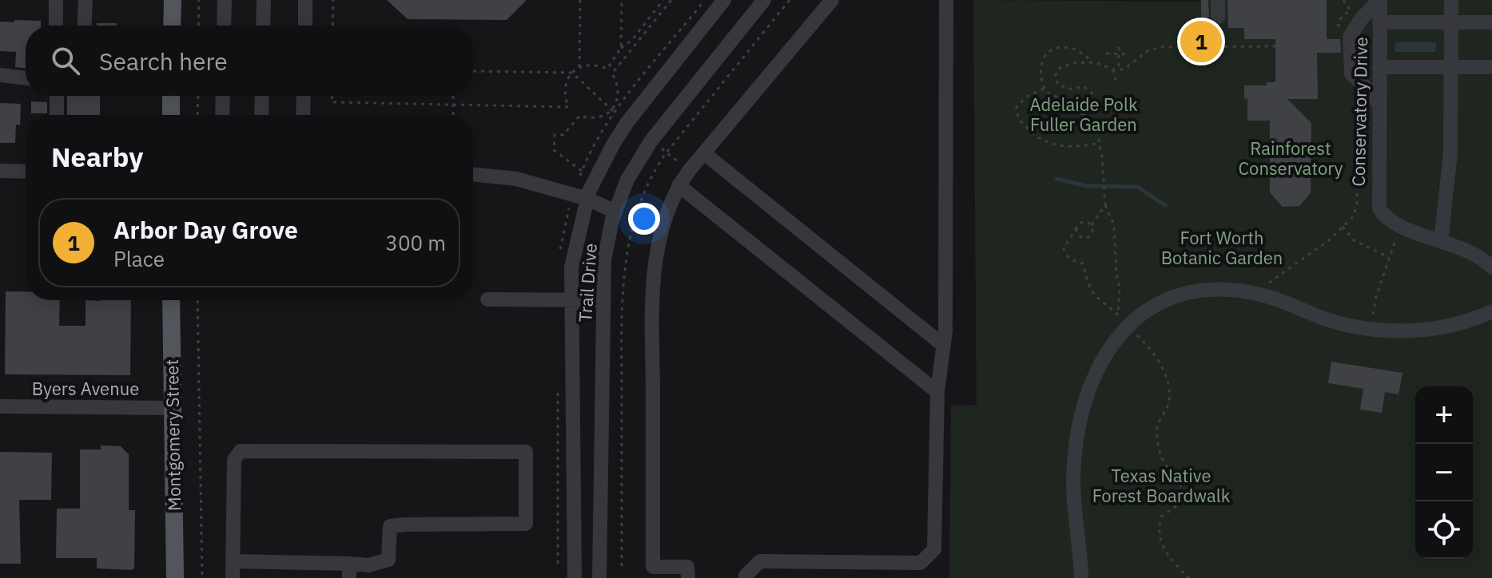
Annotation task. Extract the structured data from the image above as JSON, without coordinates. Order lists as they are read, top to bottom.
{
  "streets": {
    "main road": ["Montgomery Street"],
    "street": ["Conservatory Drive", "Trail Drive", "Byers Avenue"]
  },
  "crossings": [
    ["Byers Avenue", "Montgomery Street"]
  ],
  "parks": [
    "Adelaide Polk Fuller Garden",
    "Rainforest Conservatory",
    "Fort Worth Botanic Garden",
    "Texas Native Forest Boardwalk"
  ],
  "page": {
    "pins": "1",
    "search": "Search here",
    "heading": "Nearby",
    "list": [
      {
        "mark": "1",
        "name": "Arbor Day Grove",
        "note": "Place",
        "value": "300 m"
      }
    ],
    "map_buttons": ["+", "−"]
  }
}
